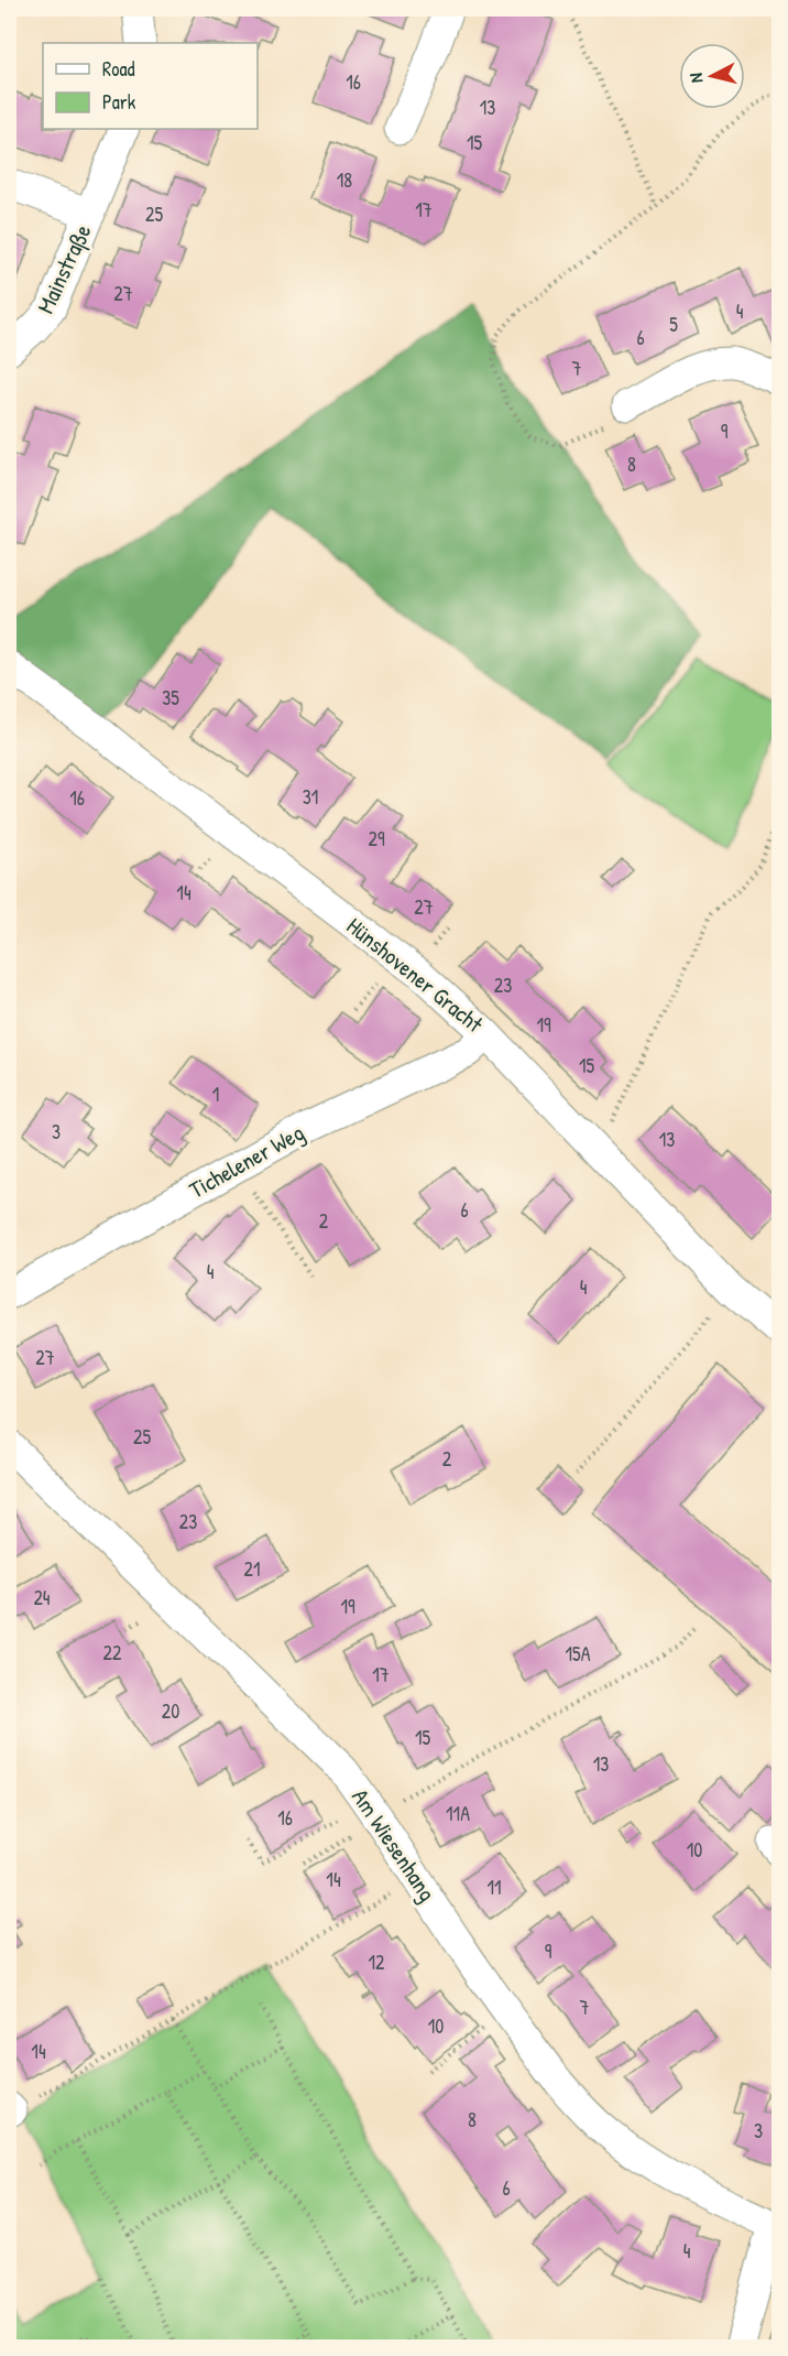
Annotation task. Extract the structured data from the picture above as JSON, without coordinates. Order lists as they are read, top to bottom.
{
  "streets": {
    "street": [
      "Mainstraße",
      "Hünshovener Gracht",
      "Tichelener Weg",
      "Am Wiesenhang"
    ]
  },
  "crossings": [
    ["Hünshovener Gracht", "Tichelener Weg"]
  ],
  "house_numbers": [
    "16",
    "13",
    "15",
    "18",
    "17",
    "25",
    "27",
    "4",
    "5",
    "6",
    "7",
    "9",
    "8",
    "35",
    "31",
    "16",
    "29",
    "14",
    "27",
    "23",
    "19",
    "15",
    "1",
    "3",
    "13",
    "6",
    "2",
    "4",
    "4",
    "27",
    "25",
    "2",
    "23",
    "21",
    "24",
    "19",
    "22",
    "15A",
    "17",
    "20",
    "15",
    "13",
    "11A",
    "16",
    "10",
    "14",
    "11",
    "9",
    "12",
    "7",
    "10",
    "14",
    "8",
    "3",
    "6",
    "4"
  ],
  "legend": ["Road", "Park"],
  "north": "left"
}
